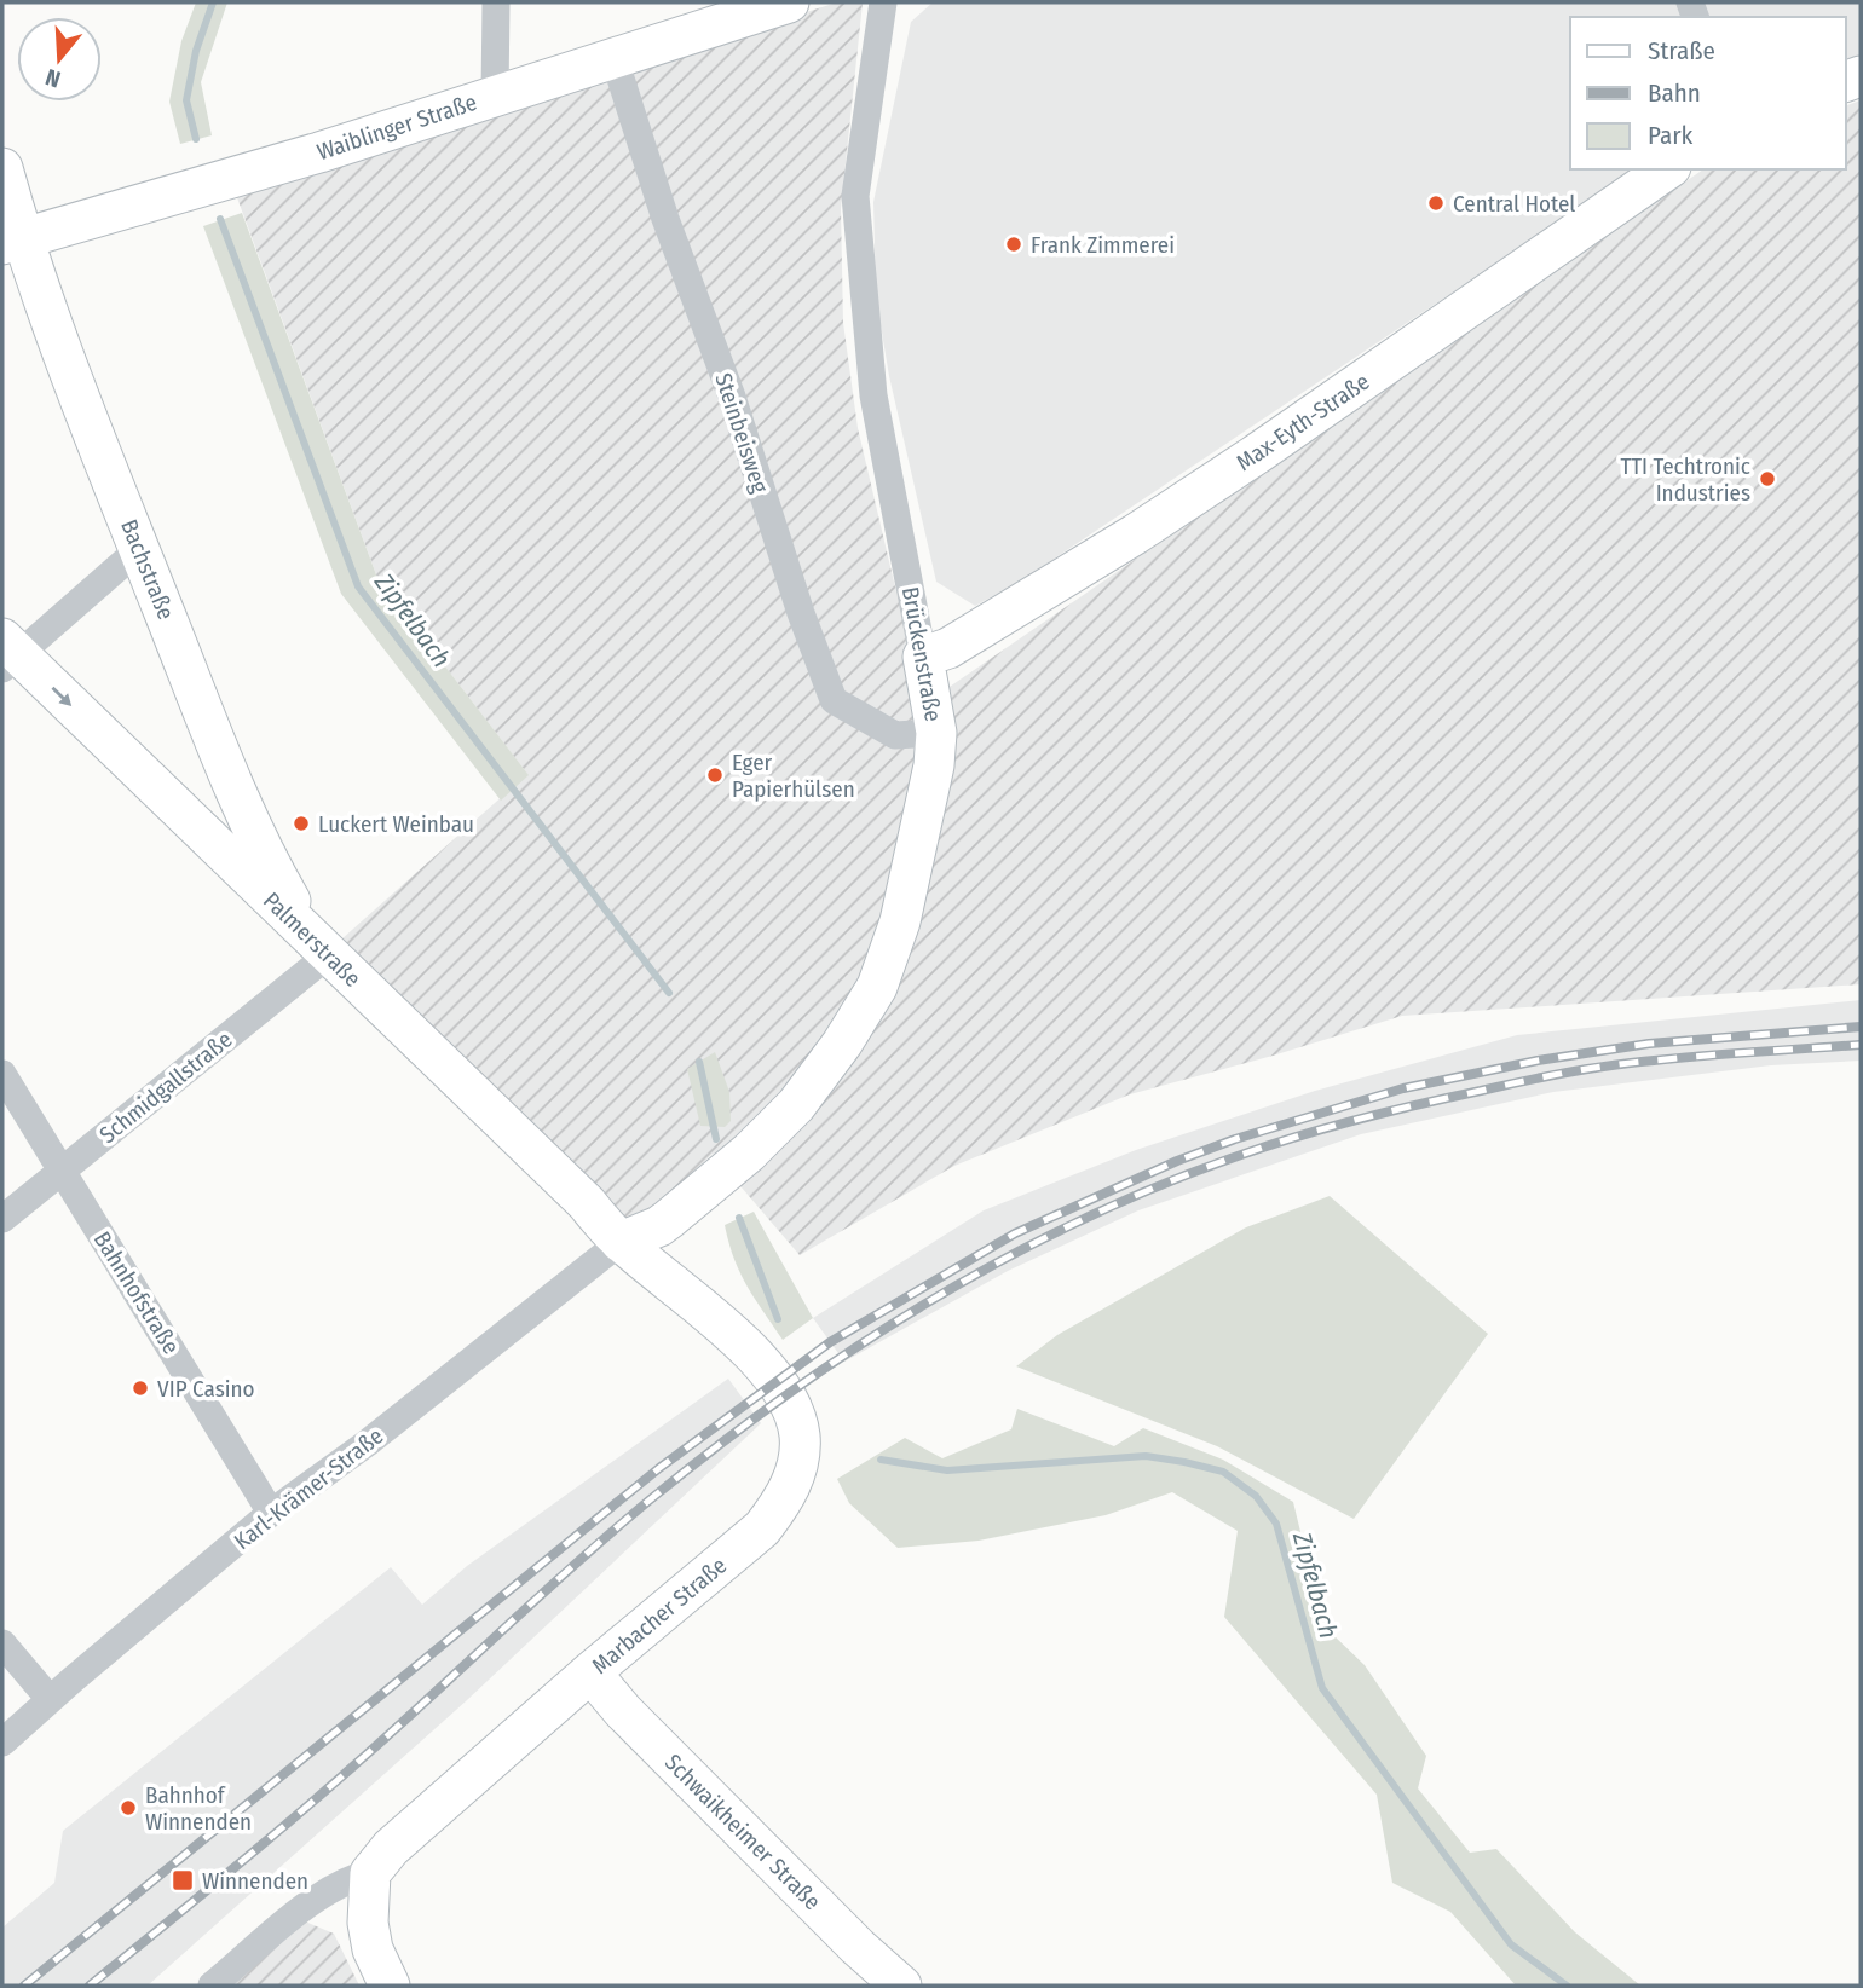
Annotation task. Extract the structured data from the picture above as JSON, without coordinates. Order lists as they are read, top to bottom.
{
  "streets": {
    "main road": [
      "Waiblinger Straße",
      "Max-Eyth-Straße",
      "Bachstraße",
      "Brückenstraße",
      "Palmerstraße",
      "Marbacher Straße",
      "Schwaikheimer Straße"
    ],
    "street": [
      "Steinbeisweg",
      "Schmidgallstraße",
      "Bahnhofstraße",
      "Karl-Krämer-Straße"
    ]
  },
  "crossings": [
    ["Waiblinger Straße", "Steinbeisweg"],
    ["Waiblinger Straße", "Bachstraße"],
    ["Max-Eyth-Straße", "Brückenstraße"],
    ["Steinbeisweg", "Brückenstraße"],
    ["Bachstraße", "Palmerstraße"],
    ["Bachstraße", "Schmidgallstraße"],
    ["Brückenstraße", "Palmerstraße"],
    ["Brückenstraße", "Karl-Krämer-Straße"],
    ["Brückenstraße", "Marbacher Straße"],
    ["Palmerstraße", "Schmidgallstraße"],
    ["Palmerstraße", "Karl-Krämer-Straße"],
    ["Palmerstraße", "Marbacher Straße"],
    ["Schmidgallstraße", "Bahnhofstraße"],
    ["Bahnhofstraße", "Karl-Krämer-Straße"],
    ["Karl-Krämer-Straße", "Marbacher Straße"],
    ["Marbacher Straße", "Schwaikheimer Straße"]
  ],
  "one_way": ["Palmerstraße"],
  "water": ["Zipfelbach"],
  "places": {
    "other": [
      "Central Hotel",
      "Frank Zimmerei",
      "TTI Techtronic Industries",
      "Eger Papierhülsen",
      "Luckert Weinbau",
      "VIP Casino",
      "Bahnhof Winnenden"
    ],
    "transit": ["Winnenden"]
  },
  "legend": ["Straße", "Bahn", "Park"],
  "north": "bottom"
}
